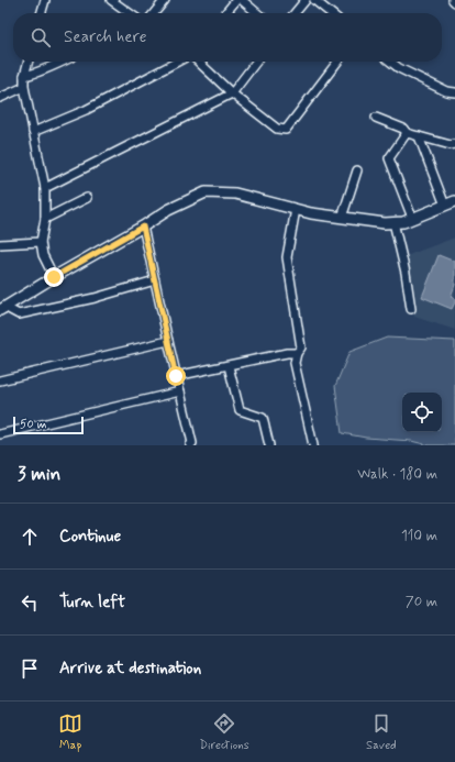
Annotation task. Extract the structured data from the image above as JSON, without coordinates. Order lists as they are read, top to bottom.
{
  "scale_bar": "50 m",
  "page": {
    "search": "Search here",
    "scale": "50 m",
    "heading": ["3 min", "Walk · 180 m"],
    "list": [
      ["Continue", "110 m"],
      ["Turn left", "70 m"],
      "Arrive at destination"
    ],
    "nav": ["Map", "Directions", "Saved"]
  }
}
